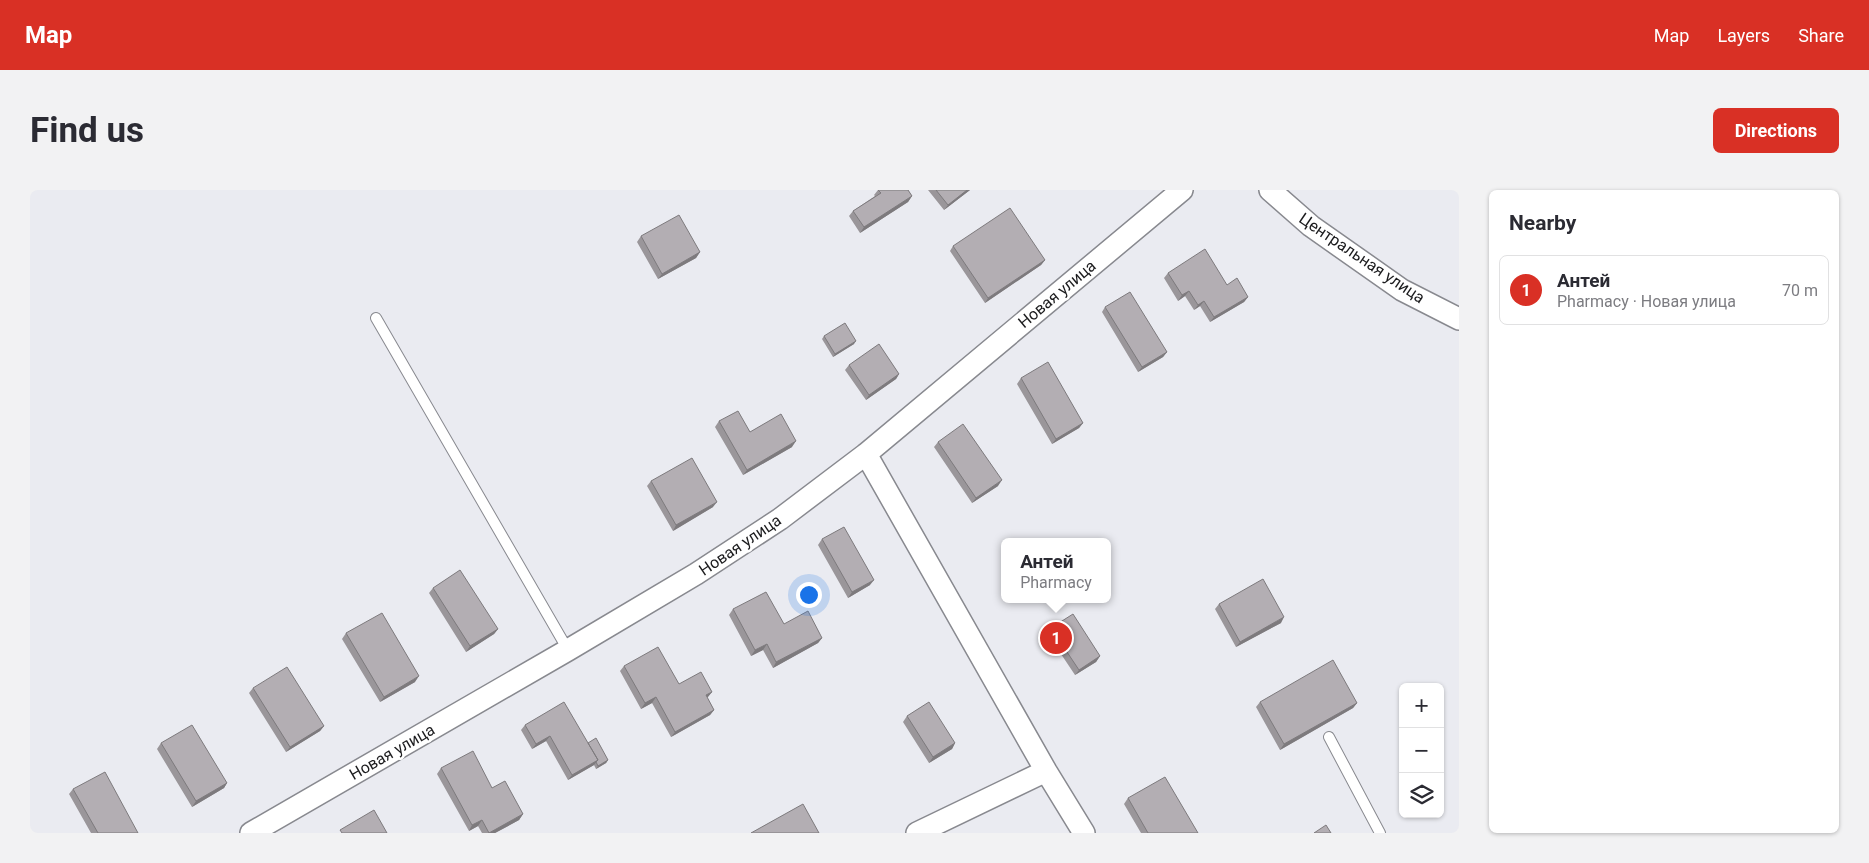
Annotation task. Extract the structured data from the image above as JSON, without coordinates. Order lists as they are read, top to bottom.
{
  "streets": {
    "street": ["Центральная улица", "Новая улица"]
  },
  "page": {
    "header": "Map",
    "nav": ["Map", "Layers", "Share"],
    "buttons": "Directions",
    "title": "Find us",
    "heading": "Nearby",
    "list": [
      {
        "mark": "1",
        "name": "Антей",
        "note": "Pharmacy · Новая улица",
        "value": "70 m"
      }
    ],
    "popup": ["Антей", "Pharmacy"],
    "pins": "1",
    "map_buttons": ["+", "−"]
  }
}
